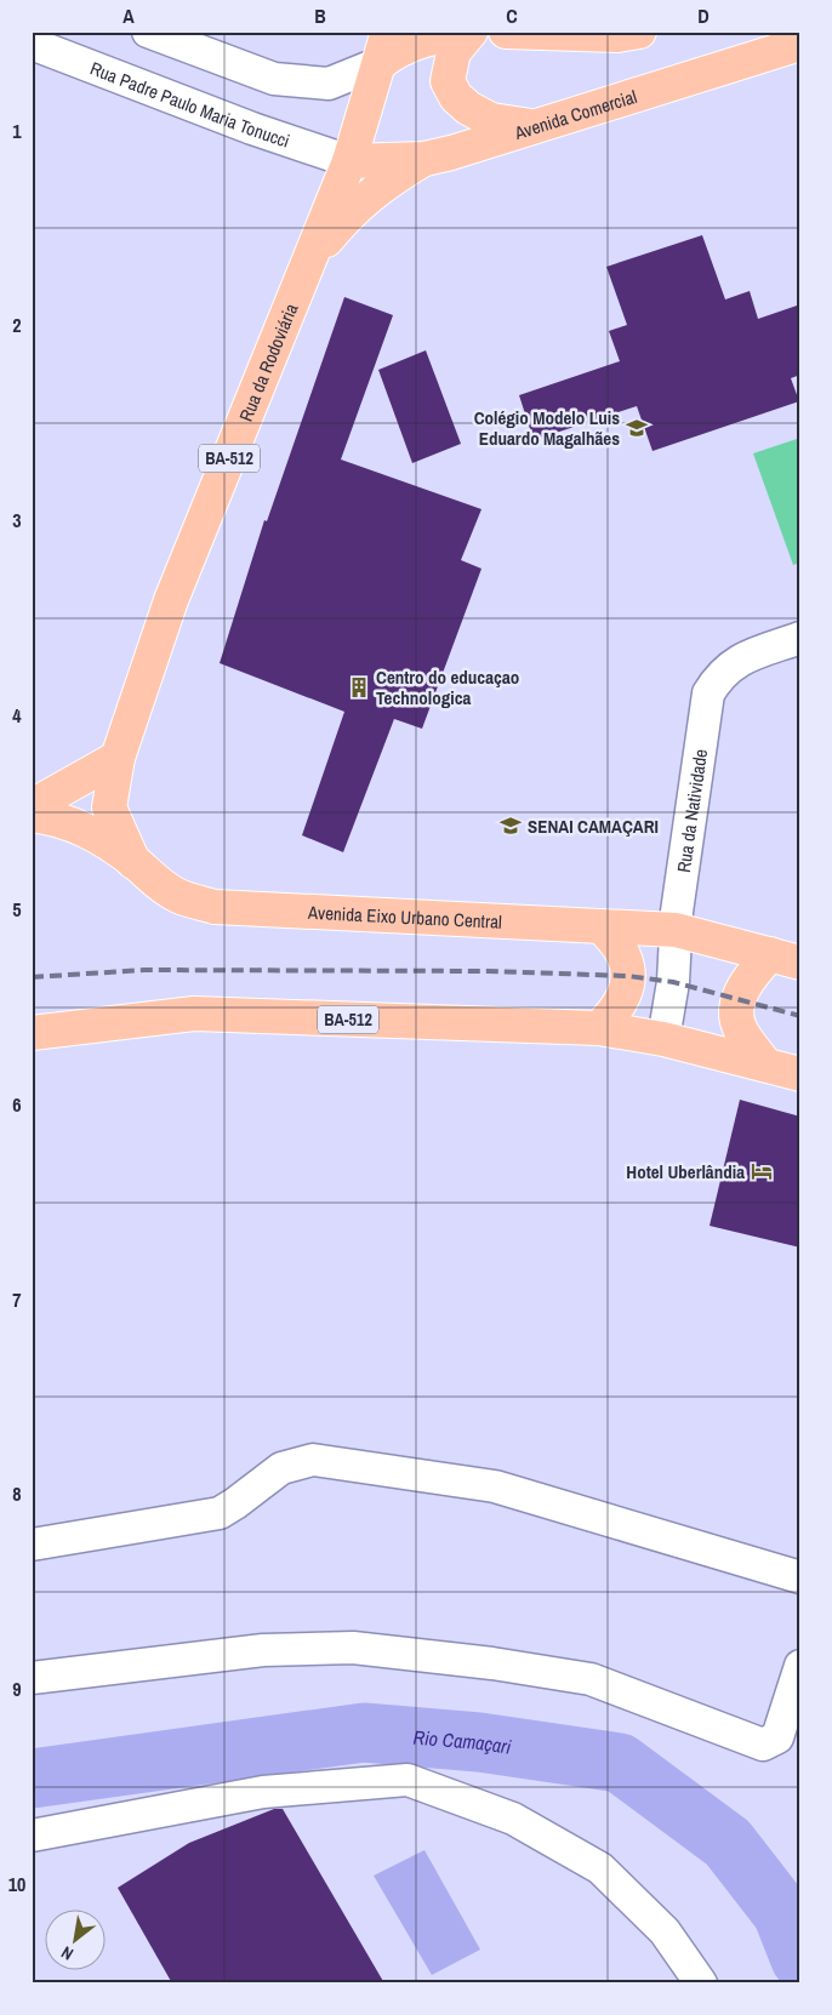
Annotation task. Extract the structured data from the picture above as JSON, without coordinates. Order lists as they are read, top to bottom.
{
  "streets": {
    "main road": [
      "Avenida Comercial",
      "Rua da Rodoviária",
      "BA-512",
      "Avenida Eixo Urbano Central"
    ],
    "street": ["Rua Padre Paulo Maria Tonucci", "Rua da Natividade"]
  },
  "crossings": [
    ["Rua Padre Paulo Maria Tonucci", "Avenida Comercial"],
    ["Rua Padre Paulo Maria Tonucci", "Rua da Rodoviária"],
    ["Avenida Comercial", "Rua da Rodoviária"],
    ["Rua da Rodoviária", "Avenida Eixo Urbano Central"],
    ["BA-512", "Rua da Natividade"],
    ["Rua da Natividade", "Avenida Eixo Urbano Central"]
  ],
  "water": ["Rio Camaçari"],
  "places": {
    "school or university": ["Colégio Modelo Luis Eduardo Magalhães", "SENAI CAMAÇARI"],
    "building": ["Centro do educaçao Technologica"],
    "hotel": ["Hotel Uberlândia"]
  },
  "north": "bottom left",
  "grid": {
    "columns": [
      "A",
      "B",
      "C",
      "D"
    ],
    "rows": [
      "1",
      "2",
      "3",
      "4",
      "5",
      "6",
      "7",
      "8",
      "9",
      "10"
    ]
  }
}
